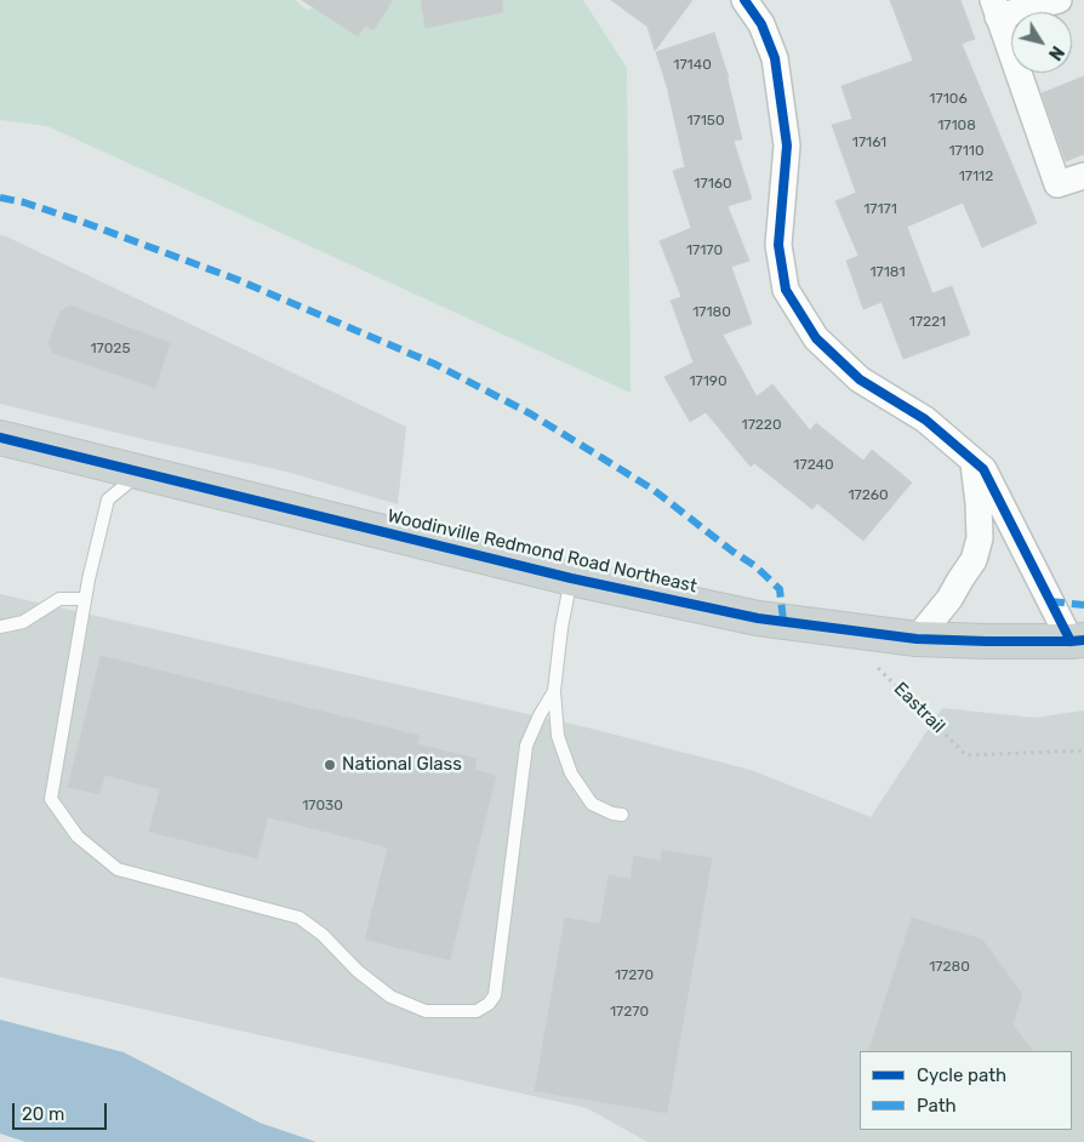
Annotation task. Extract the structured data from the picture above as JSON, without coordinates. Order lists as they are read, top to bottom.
{
  "streets": {
    "main road": ["Woodinville Redmond Road Northeast"],
    "path": ["Eastrail"]
  },
  "places": ["National Glass"],
  "house_numbers": [
    "17140",
    "17106",
    "17150",
    "17108",
    "17161",
    "17110",
    "17112",
    "17160",
    "17171",
    "17170",
    "17181",
    "17180",
    "17221",
    "17025",
    "17190",
    "17220",
    "17240",
    "17260",
    "17030",
    "17280",
    "17270",
    "17270"
  ],
  "legend": ["Cycle path", "Path"],
  "scale_bar": "20 m",
  "north": "bottom right"
}
